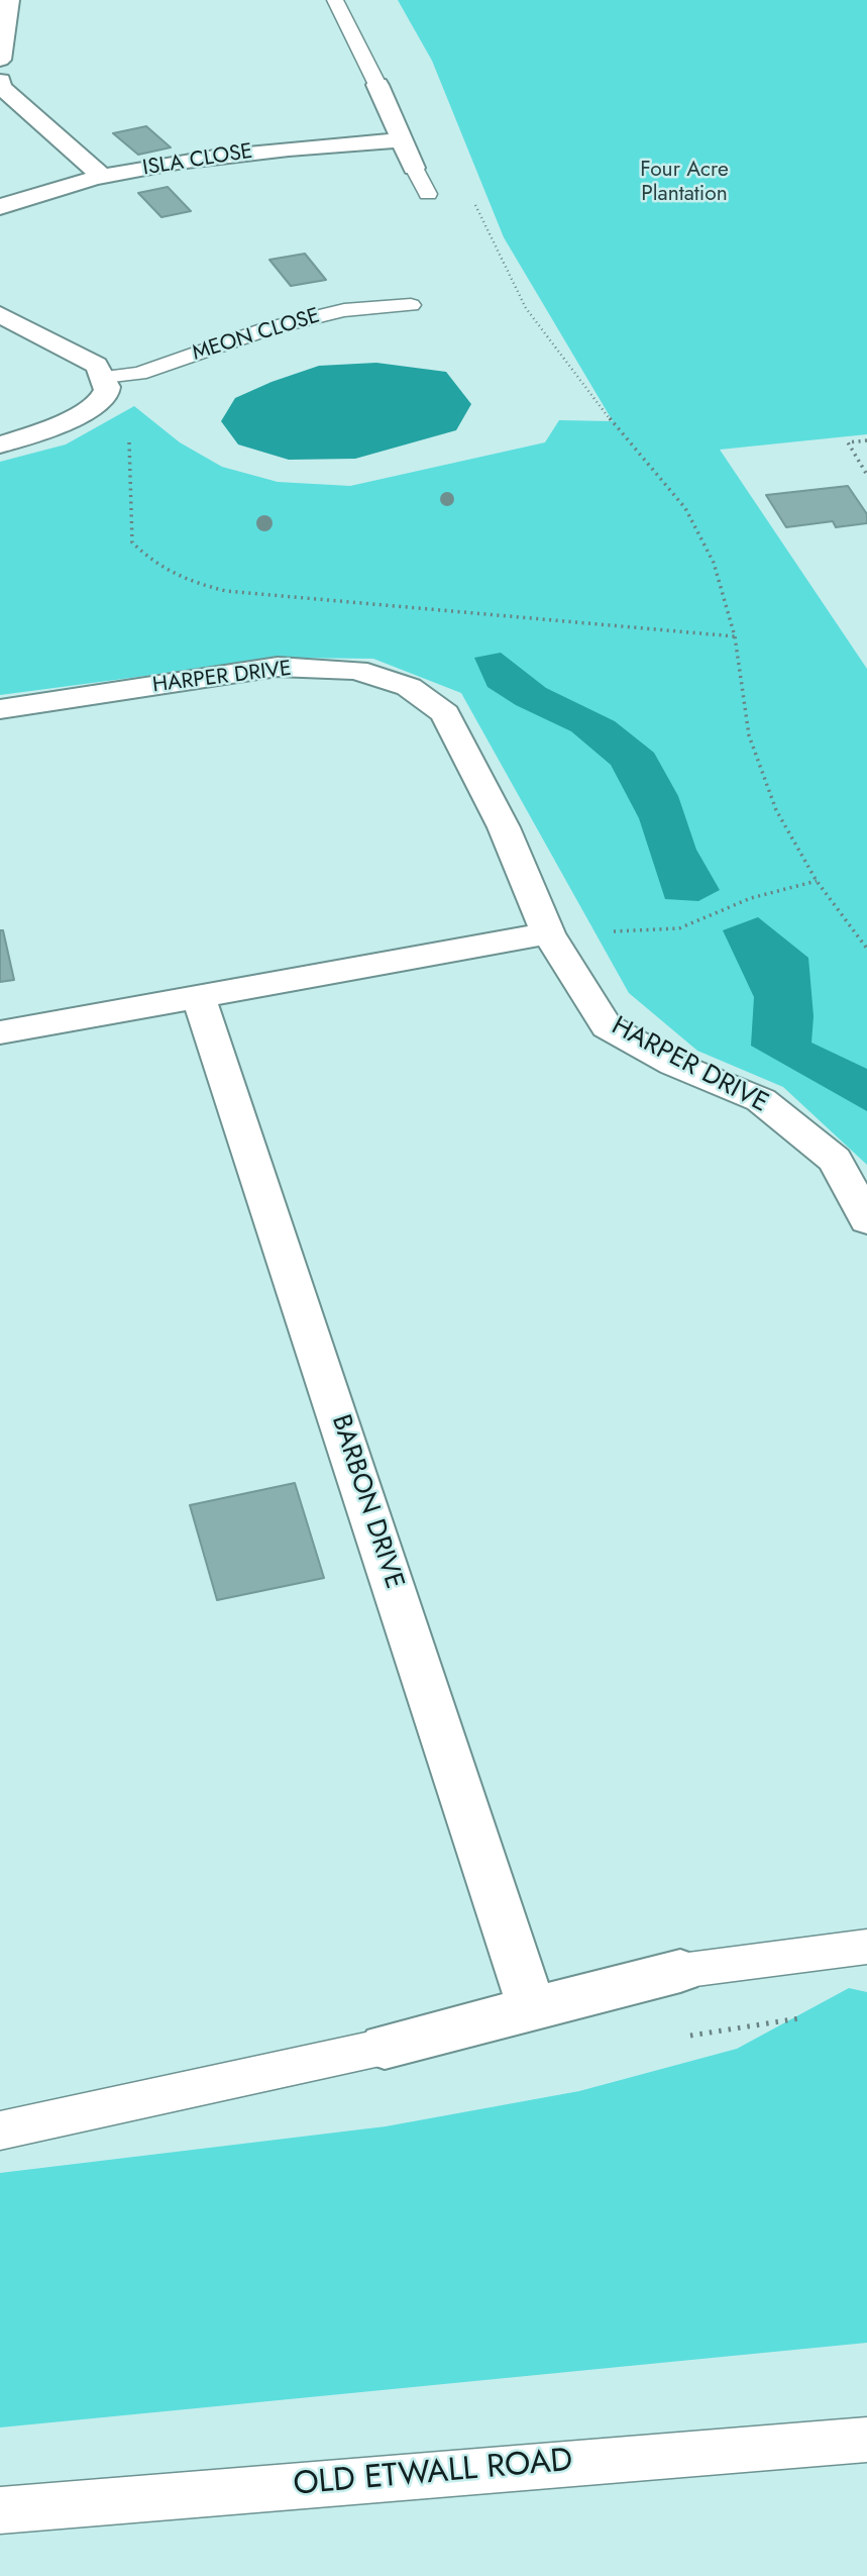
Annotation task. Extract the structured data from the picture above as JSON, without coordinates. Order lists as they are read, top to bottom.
{
  "streets": {
    "street": ["ISLA CLOSE", "HARPER DRIVE", "BARBON DRIVE"],
    "lane": ["MEON CLOSE", "OLD ETWALL ROAD"]
  },
  "parks": ["Four Acre Plantation"]
}
